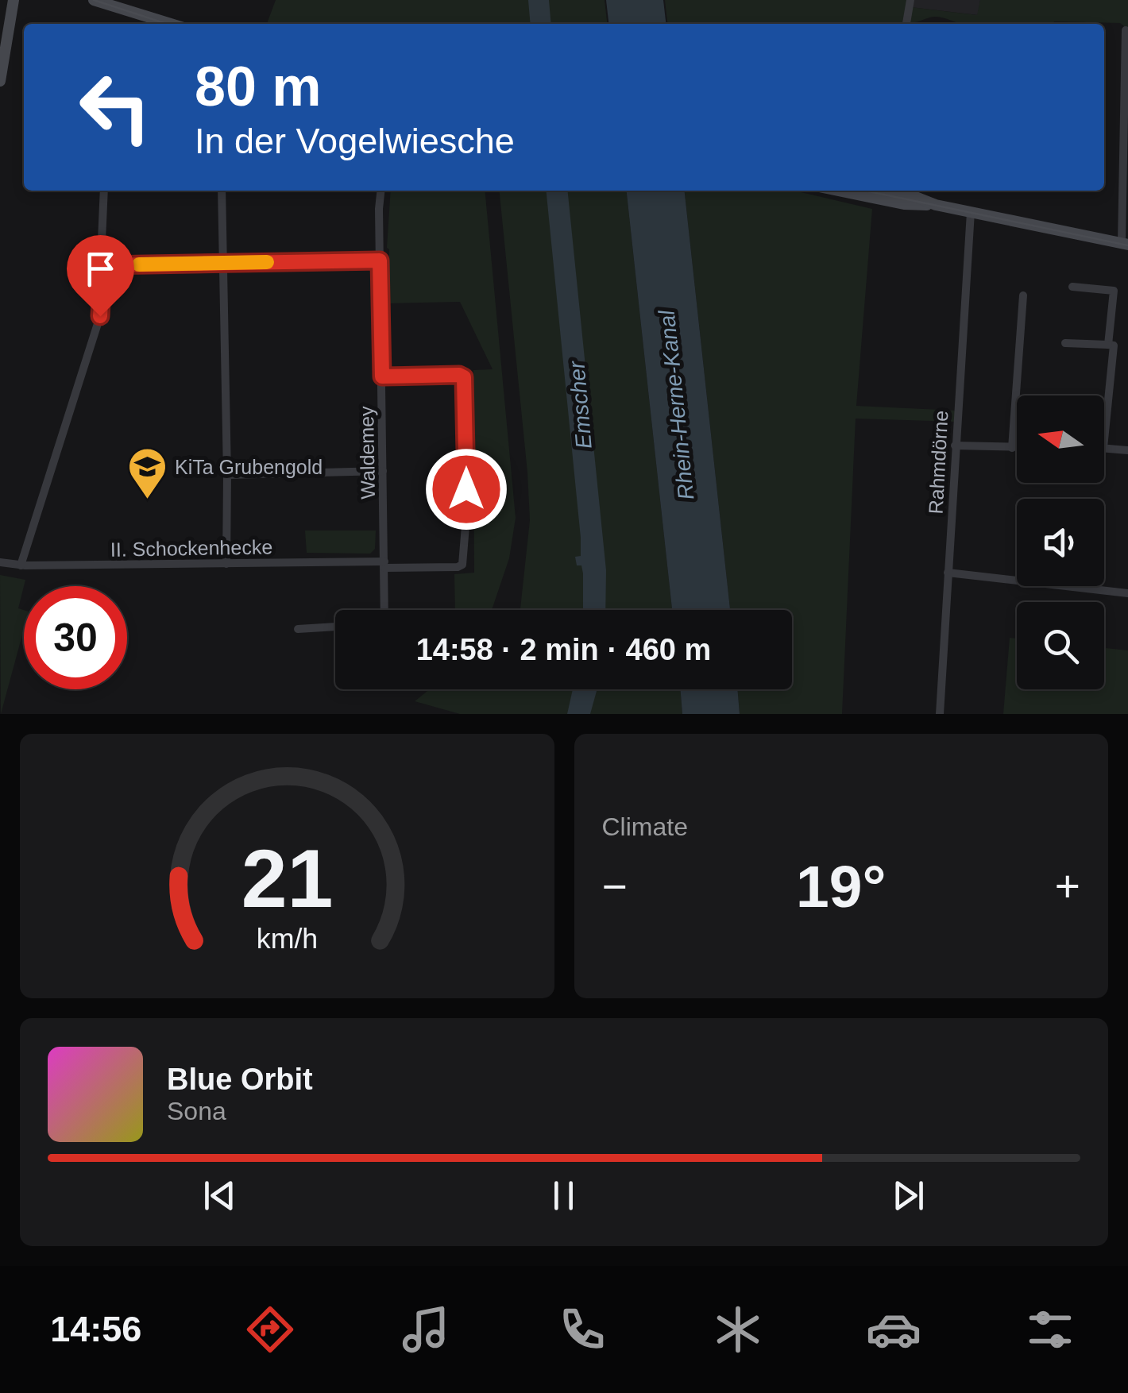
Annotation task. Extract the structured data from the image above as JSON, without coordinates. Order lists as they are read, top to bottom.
{
  "streets": {
    "street": ["Waldemey", "Rahmdörne", "II. Schockenhecke"]
  },
  "crossings": [
    ["Waldemey", "II. Schockenhecke"]
  ],
  "water": ["Emscher", "Rhein-Herne-Kanal"],
  "places": {
    "school or university": ["KiTa Grubengold"]
  },
  "north": "left",
  "page": {
    "turn": ["80 m", "In der Vogelwiesche"],
    "limit": "30",
    "trip": "14:58 · 2 min · 460 m",
    "tile": "Climate",
    "heat": ["−", "19°", "+"],
    "song": ["Blue Orbit", "Sona"],
    "tabs": "14:56",
    "gauge": ["21", "km/h"]
  }
}
